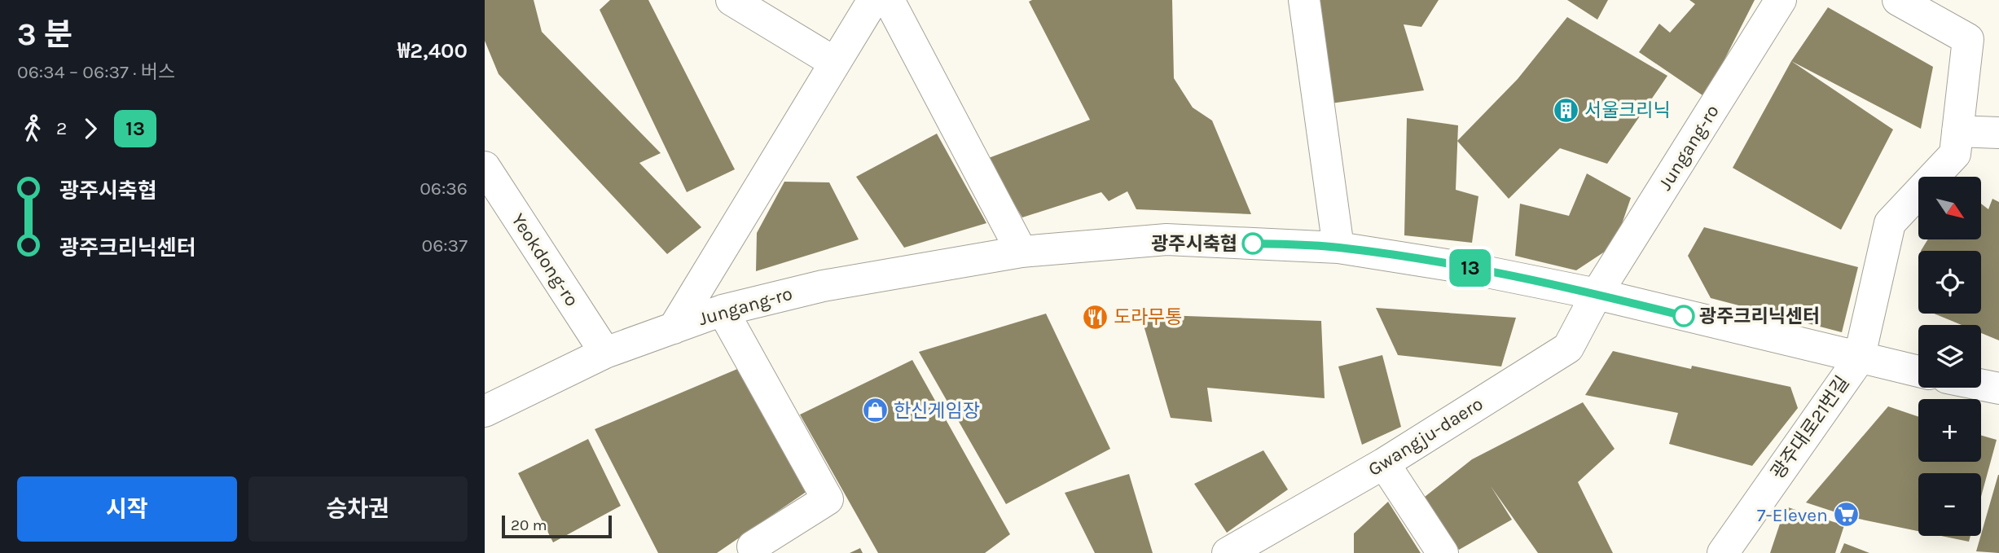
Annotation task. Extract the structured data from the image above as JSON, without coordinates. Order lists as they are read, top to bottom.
{
  "streets": {
    "street": [
      "Jungang-ro",
      "Yeokdong-ro",
      "광주대로21번길",
      "Gwangju-daero"
    ]
  },
  "crossings": [
    ["Jungang-ro", "Yeokdong-ro"],
    ["Jungang-ro", "광주대로21번길"],
    ["Jungang-ro", "Gwangju-daero"]
  ],
  "places": {
    "building": ["서울크리닉"],
    "other": ["광주시축협", "광주크리닉센터"],
    "restaurant": ["도라무통"],
    "shop": ["한신게임장"],
    "supermarket": ["7-Eleven"]
  },
  "lines": ["bus line 13"],
  "scale_bar": "20 m",
  "north": "bottom right",
  "page": {
    "heading": ["3 분", "06:34 – 06:37 · 버스", "₩2,400"],
    "on_map": "13",
    "legs": ["2", "13"],
    "list": [
      {
        "name": "광주시축협",
        "value": "06:36"
      },
      {
        "name": "광주크리닉센터",
        "value": "06:37"
      }
    ],
    "map_buttons": ["+", "−"],
    "buttons": ["시작", "승차권"],
    "scale": "20 m"
  }
}
